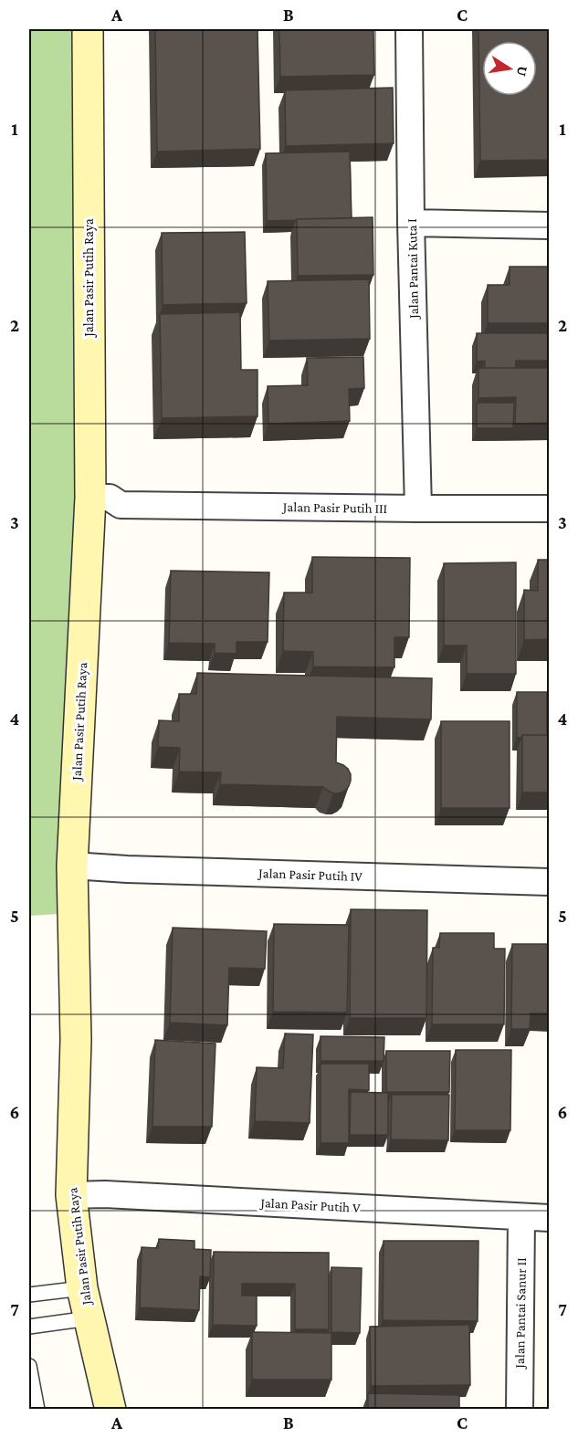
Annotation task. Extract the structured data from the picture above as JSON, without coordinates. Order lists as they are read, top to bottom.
{
  "streets": {
    "street": [
      "Jalan Pantai Kuta I",
      "Jalan Pasir Putih Raya",
      "Jalan Pasir Putih III",
      "Jalan Pasir Putih IV",
      "Jalan Pasir Putih V",
      "Jalan Pantai Sanur II"
    ]
  },
  "crossings": [
    ["Jalan Pantai Kuta I", "Jalan Pasir Putih III"],
    ["Jalan Pasir Putih Raya", "Jalan Pasir Putih III"],
    ["Jalan Pasir Putih Raya", "Jalan Pasir Putih IV"],
    ["Jalan Pasir Putih Raya", "Jalan Pasir Putih V"],
    ["Jalan Pasir Putih V", "Jalan Pantai Sanur II"]
  ],
  "north": "right",
  "grid": {
    "columns": ["A", "B", "C"],
    "rows": [
      "1",
      "2",
      "3",
      "4",
      "5",
      "6",
      "7"
    ]
  }
}
